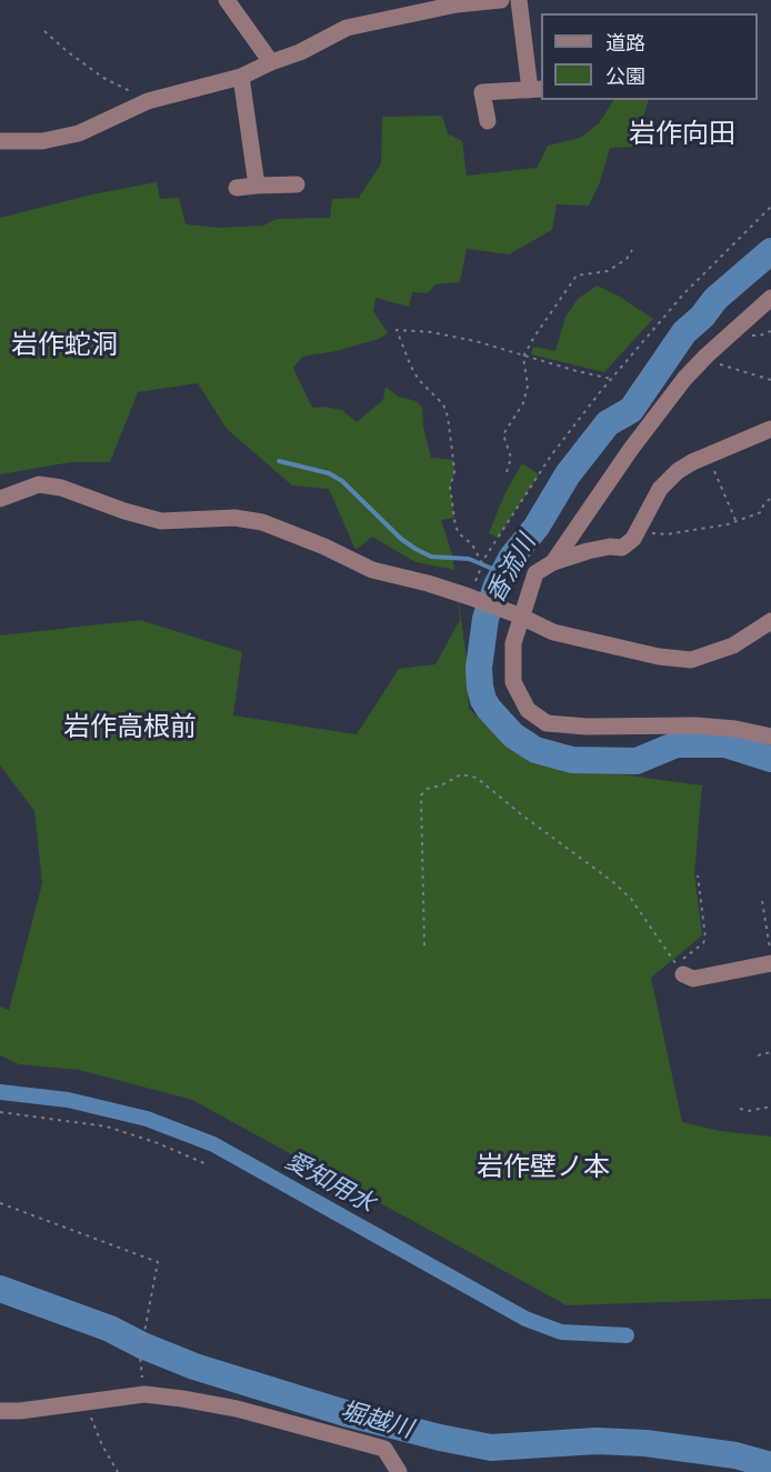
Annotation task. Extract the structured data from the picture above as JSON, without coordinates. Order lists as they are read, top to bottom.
{
  "districts": [
    "岩作向田",
    "岩作蛇洞",
    "岩作高根前",
    "岩作壁ノ本"
  ],
  "water": ["香流川", "愛知用水", "堀越川"],
  "legend": ["道路", "公園"]
}
